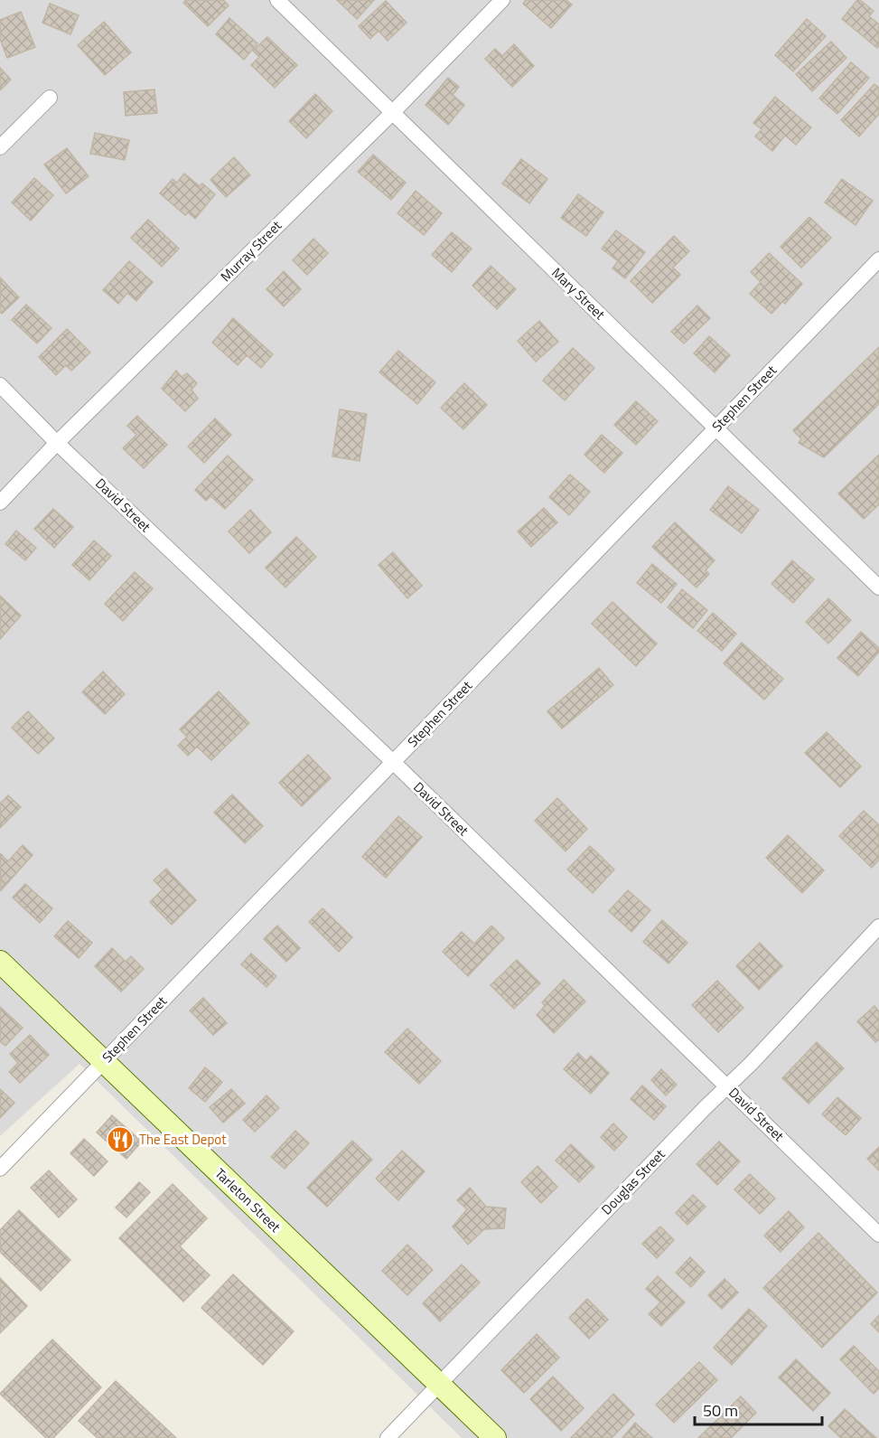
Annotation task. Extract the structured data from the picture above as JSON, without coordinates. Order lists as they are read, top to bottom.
{
  "streets": {
    "main road": ["Tarleton Street"],
    "street": [
      "Murray Street",
      "Mary Street",
      "Stephen Street",
      "David Street",
      "Douglas Street"
    ]
  },
  "crossings": [
    ["Murray Street", "Mary Street"],
    ["Murray Street", "David Street"],
    ["Mary Street", "Stephen Street"],
    ["Stephen Street", "David Street"],
    ["Stephen Street", "Tarleton Street"],
    ["David Street", "Douglas Street"],
    ["Douglas Street", "Tarleton Street"]
  ],
  "places": {
    "restaurant": ["The East Depot"]
  },
  "scale_bar": "50 m"
}
